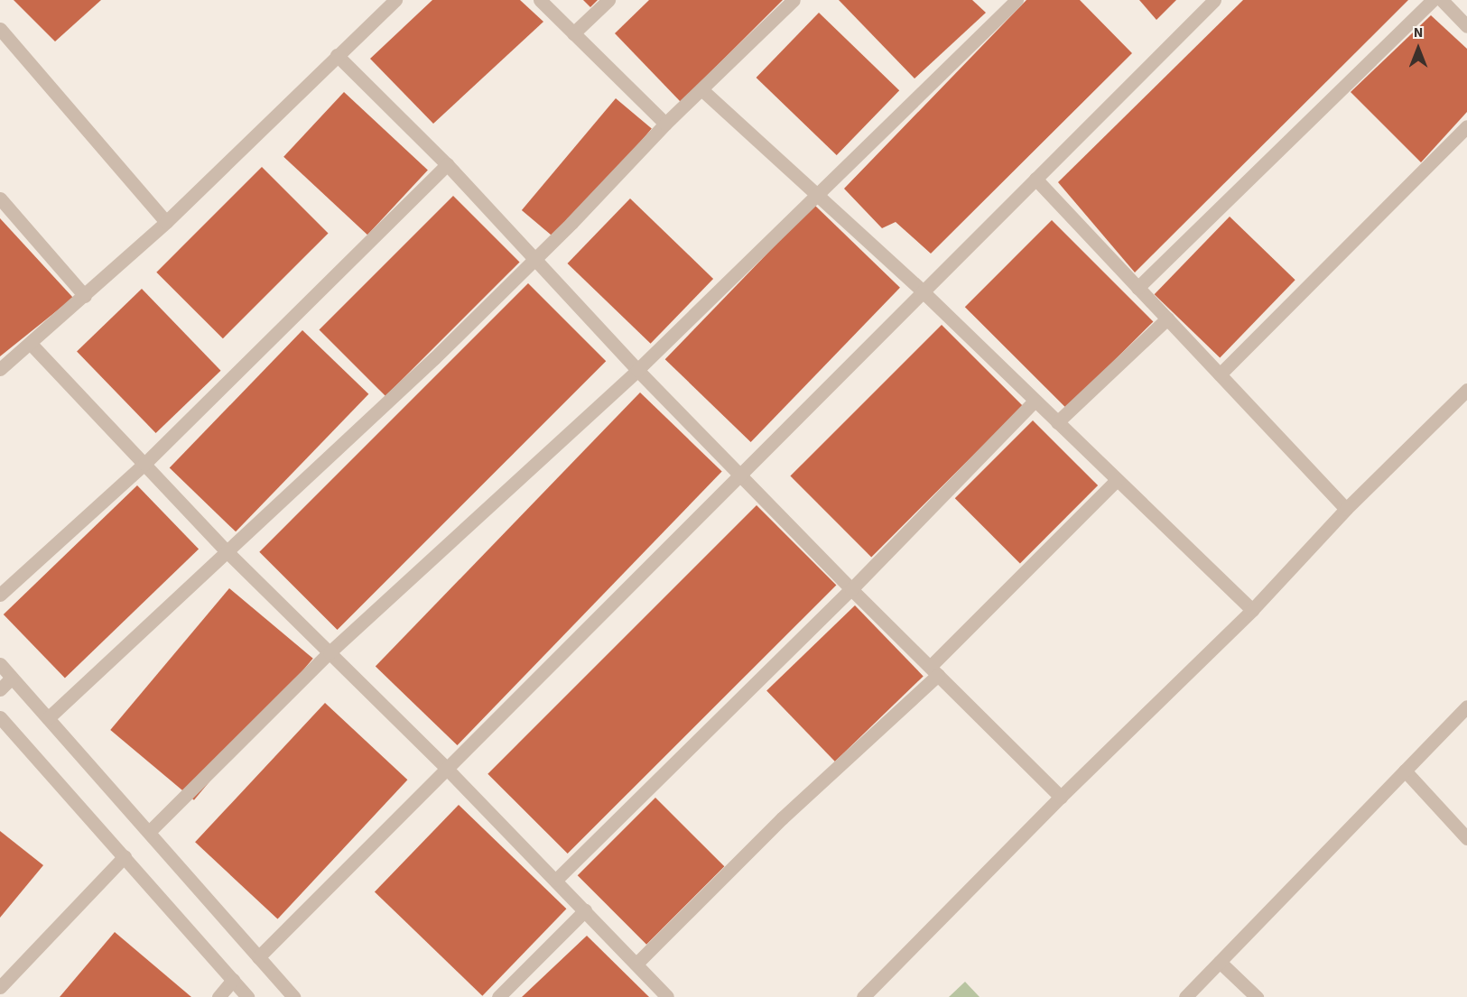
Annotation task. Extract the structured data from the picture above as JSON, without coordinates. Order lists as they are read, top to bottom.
{
  "north": "top"
}
